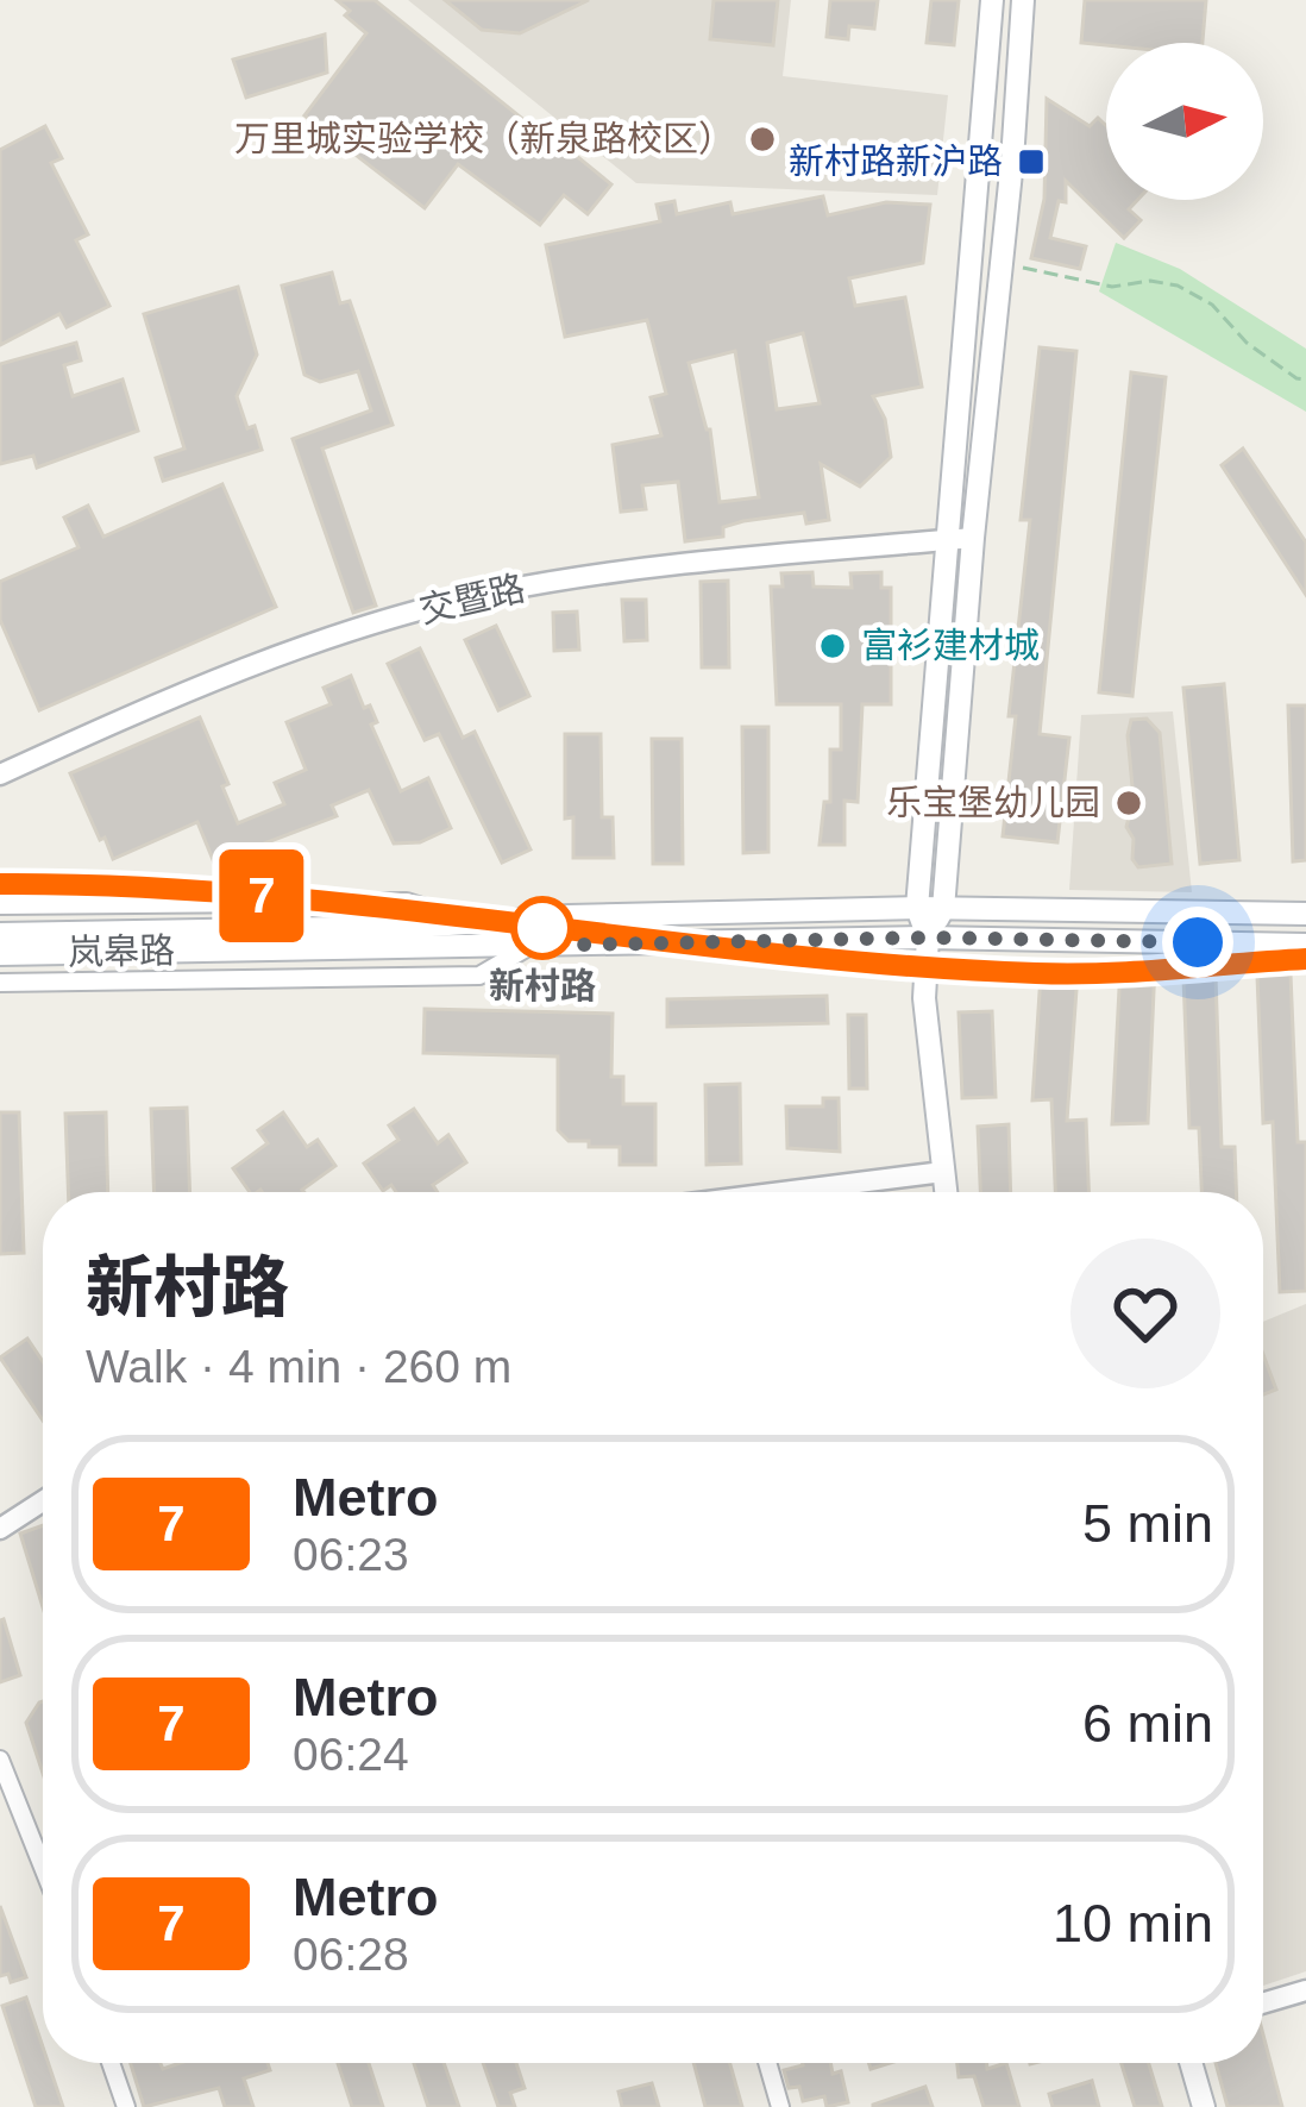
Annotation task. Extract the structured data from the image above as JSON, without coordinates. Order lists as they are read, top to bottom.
{
  "streets": {
    "main road": ["岚皋路"],
    "street": ["交暨路"]
  },
  "places": {
    "other": [
      "万里城实验学校（新泉路校区）",
      "富衫建材城",
      "乐宝堡幼儿园",
      "新村路"
    ],
    "transit": ["新村路新沪路"]
  },
  "lines": ["metro line 7"],
  "north": "right",
  "page": {
    "on_map": "7",
    "heading": ["新村路", "Walk · 4 min · 260 m"],
    "list": [
      {
        "mark": "7",
        "name": "Metro",
        "note": "06:23",
        "value": "5 min"
      },
      {
        "mark": "7",
        "name": "Metro",
        "note": "06:24",
        "value": "6 min"
      },
      {
        "mark": "7",
        "name": "Metro",
        "note": "06:28",
        "value": "10 min"
      }
    ]
  }
}
